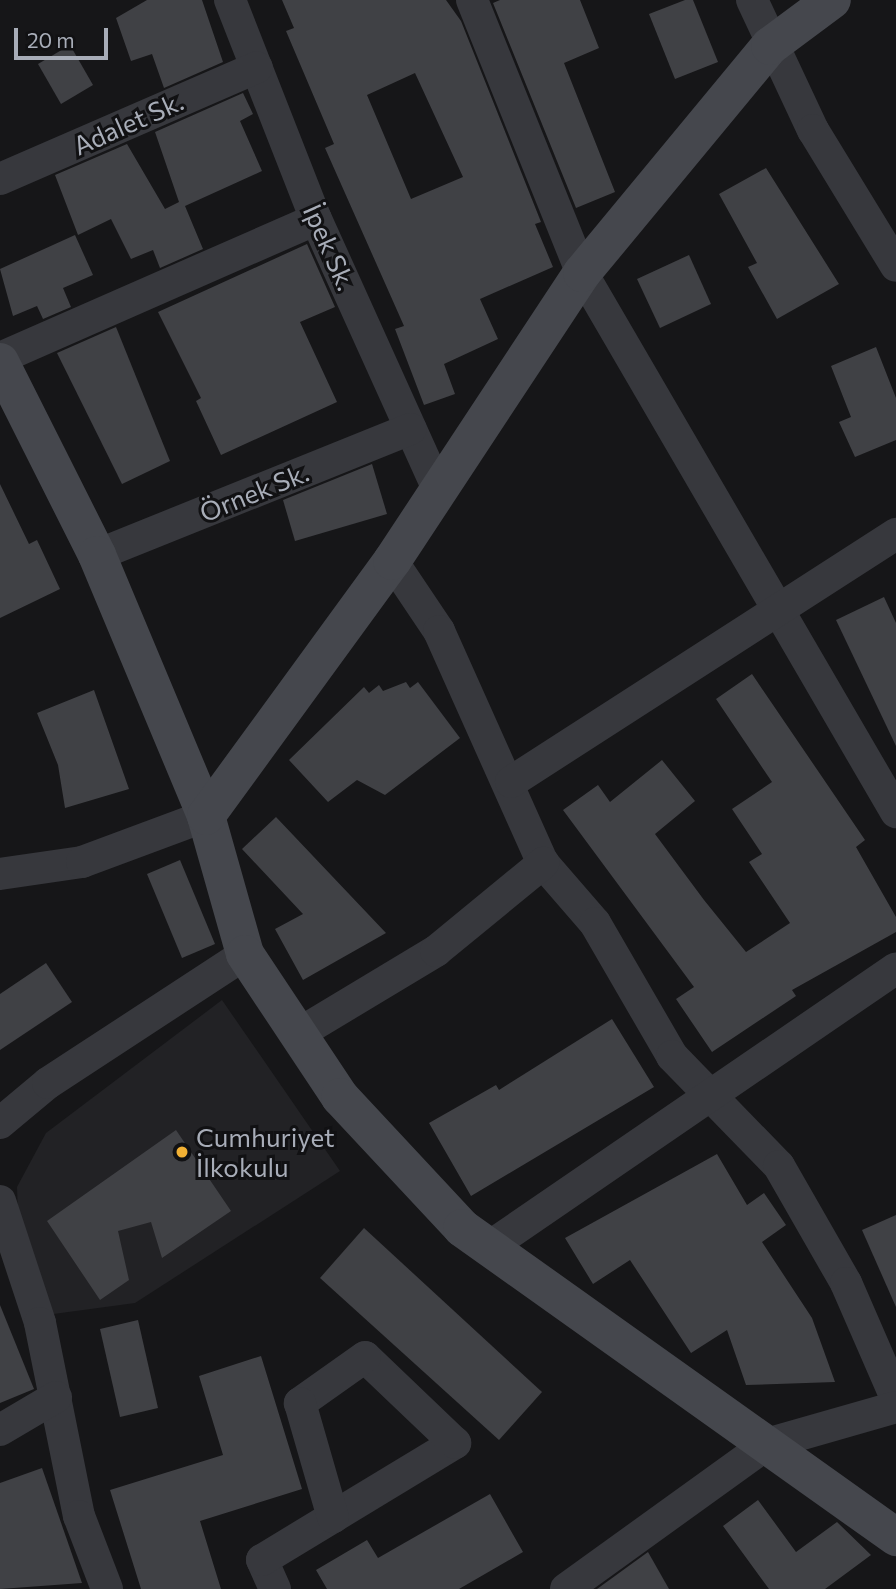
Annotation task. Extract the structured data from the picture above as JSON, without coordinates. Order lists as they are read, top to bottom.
{
  "streets": {
    "street": ["Adalet Sk.", "İpek Sk.", "Örnek Sk."]
  },
  "crossings": [
    ["Adalet Sk.", "İpek Sk."],
    ["İpek Sk.", "Örnek Sk."]
  ],
  "places": ["Cumhuriyet İlkokulu"],
  "scale_bar": "20 m"
}
